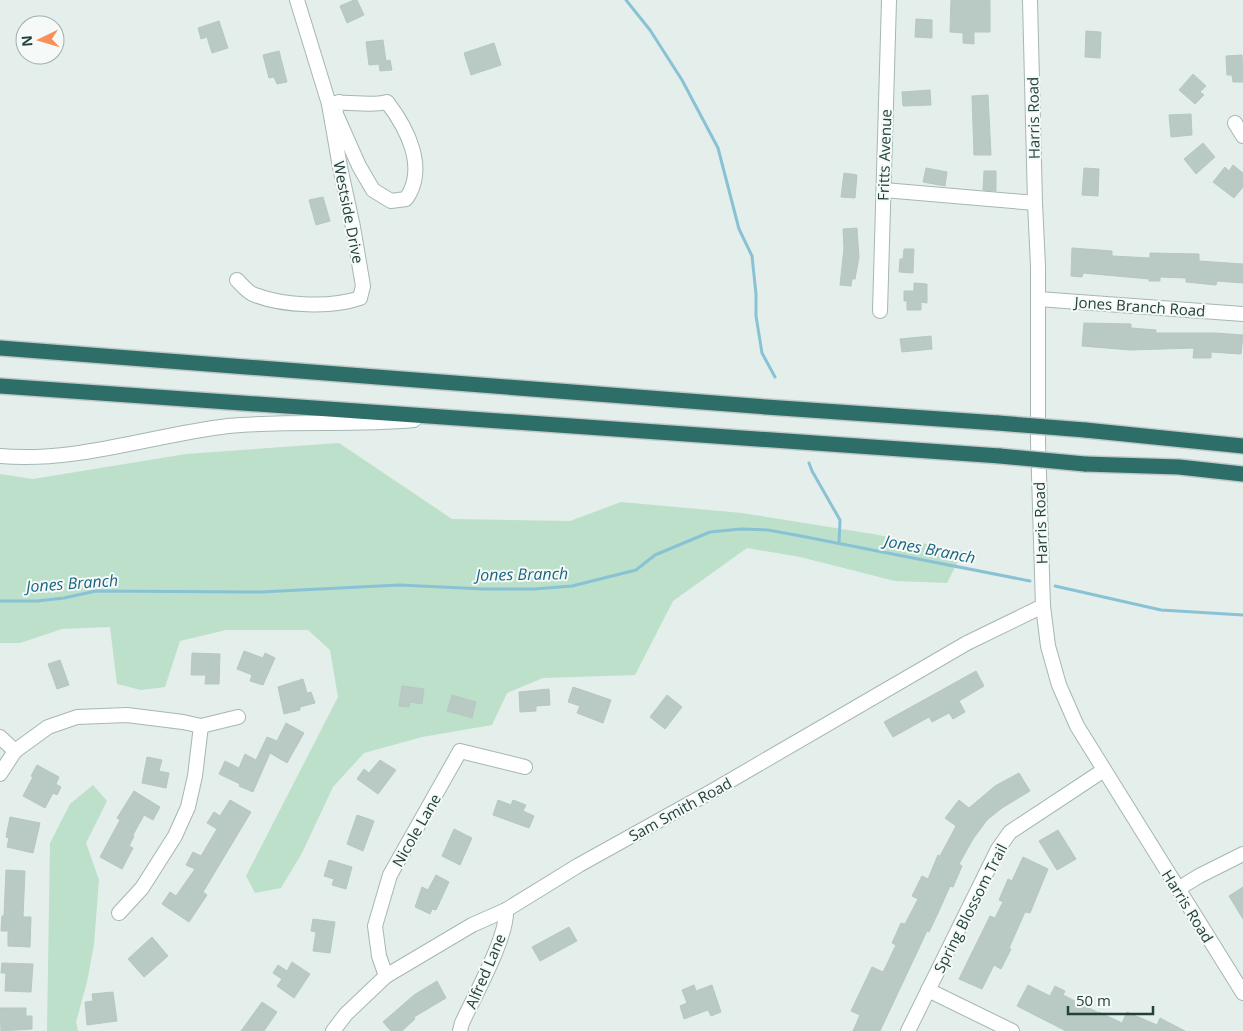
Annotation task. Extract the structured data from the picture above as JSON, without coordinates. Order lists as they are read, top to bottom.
{
  "streets": {
    "street": [
      "Harris Road",
      "Fritts Avenue",
      "Westside Drive",
      "Jones Branch Road",
      "Sam Smith Road",
      "Nicole Lane",
      "Spring Blossom Trail",
      "Alfred Lane"
    ]
  },
  "crossings": [
    ["Harris Road", "Jones Branch Road"],
    ["Harris Road", "Sam Smith Road"],
    ["Harris Road", "Spring Blossom Trail"],
    ["Sam Smith Road", "Nicole Lane"],
    ["Sam Smith Road", "Alfred Lane"]
  ],
  "water": ["Jones Branch"],
  "scale_bar": "50 m",
  "north": "left"
}
